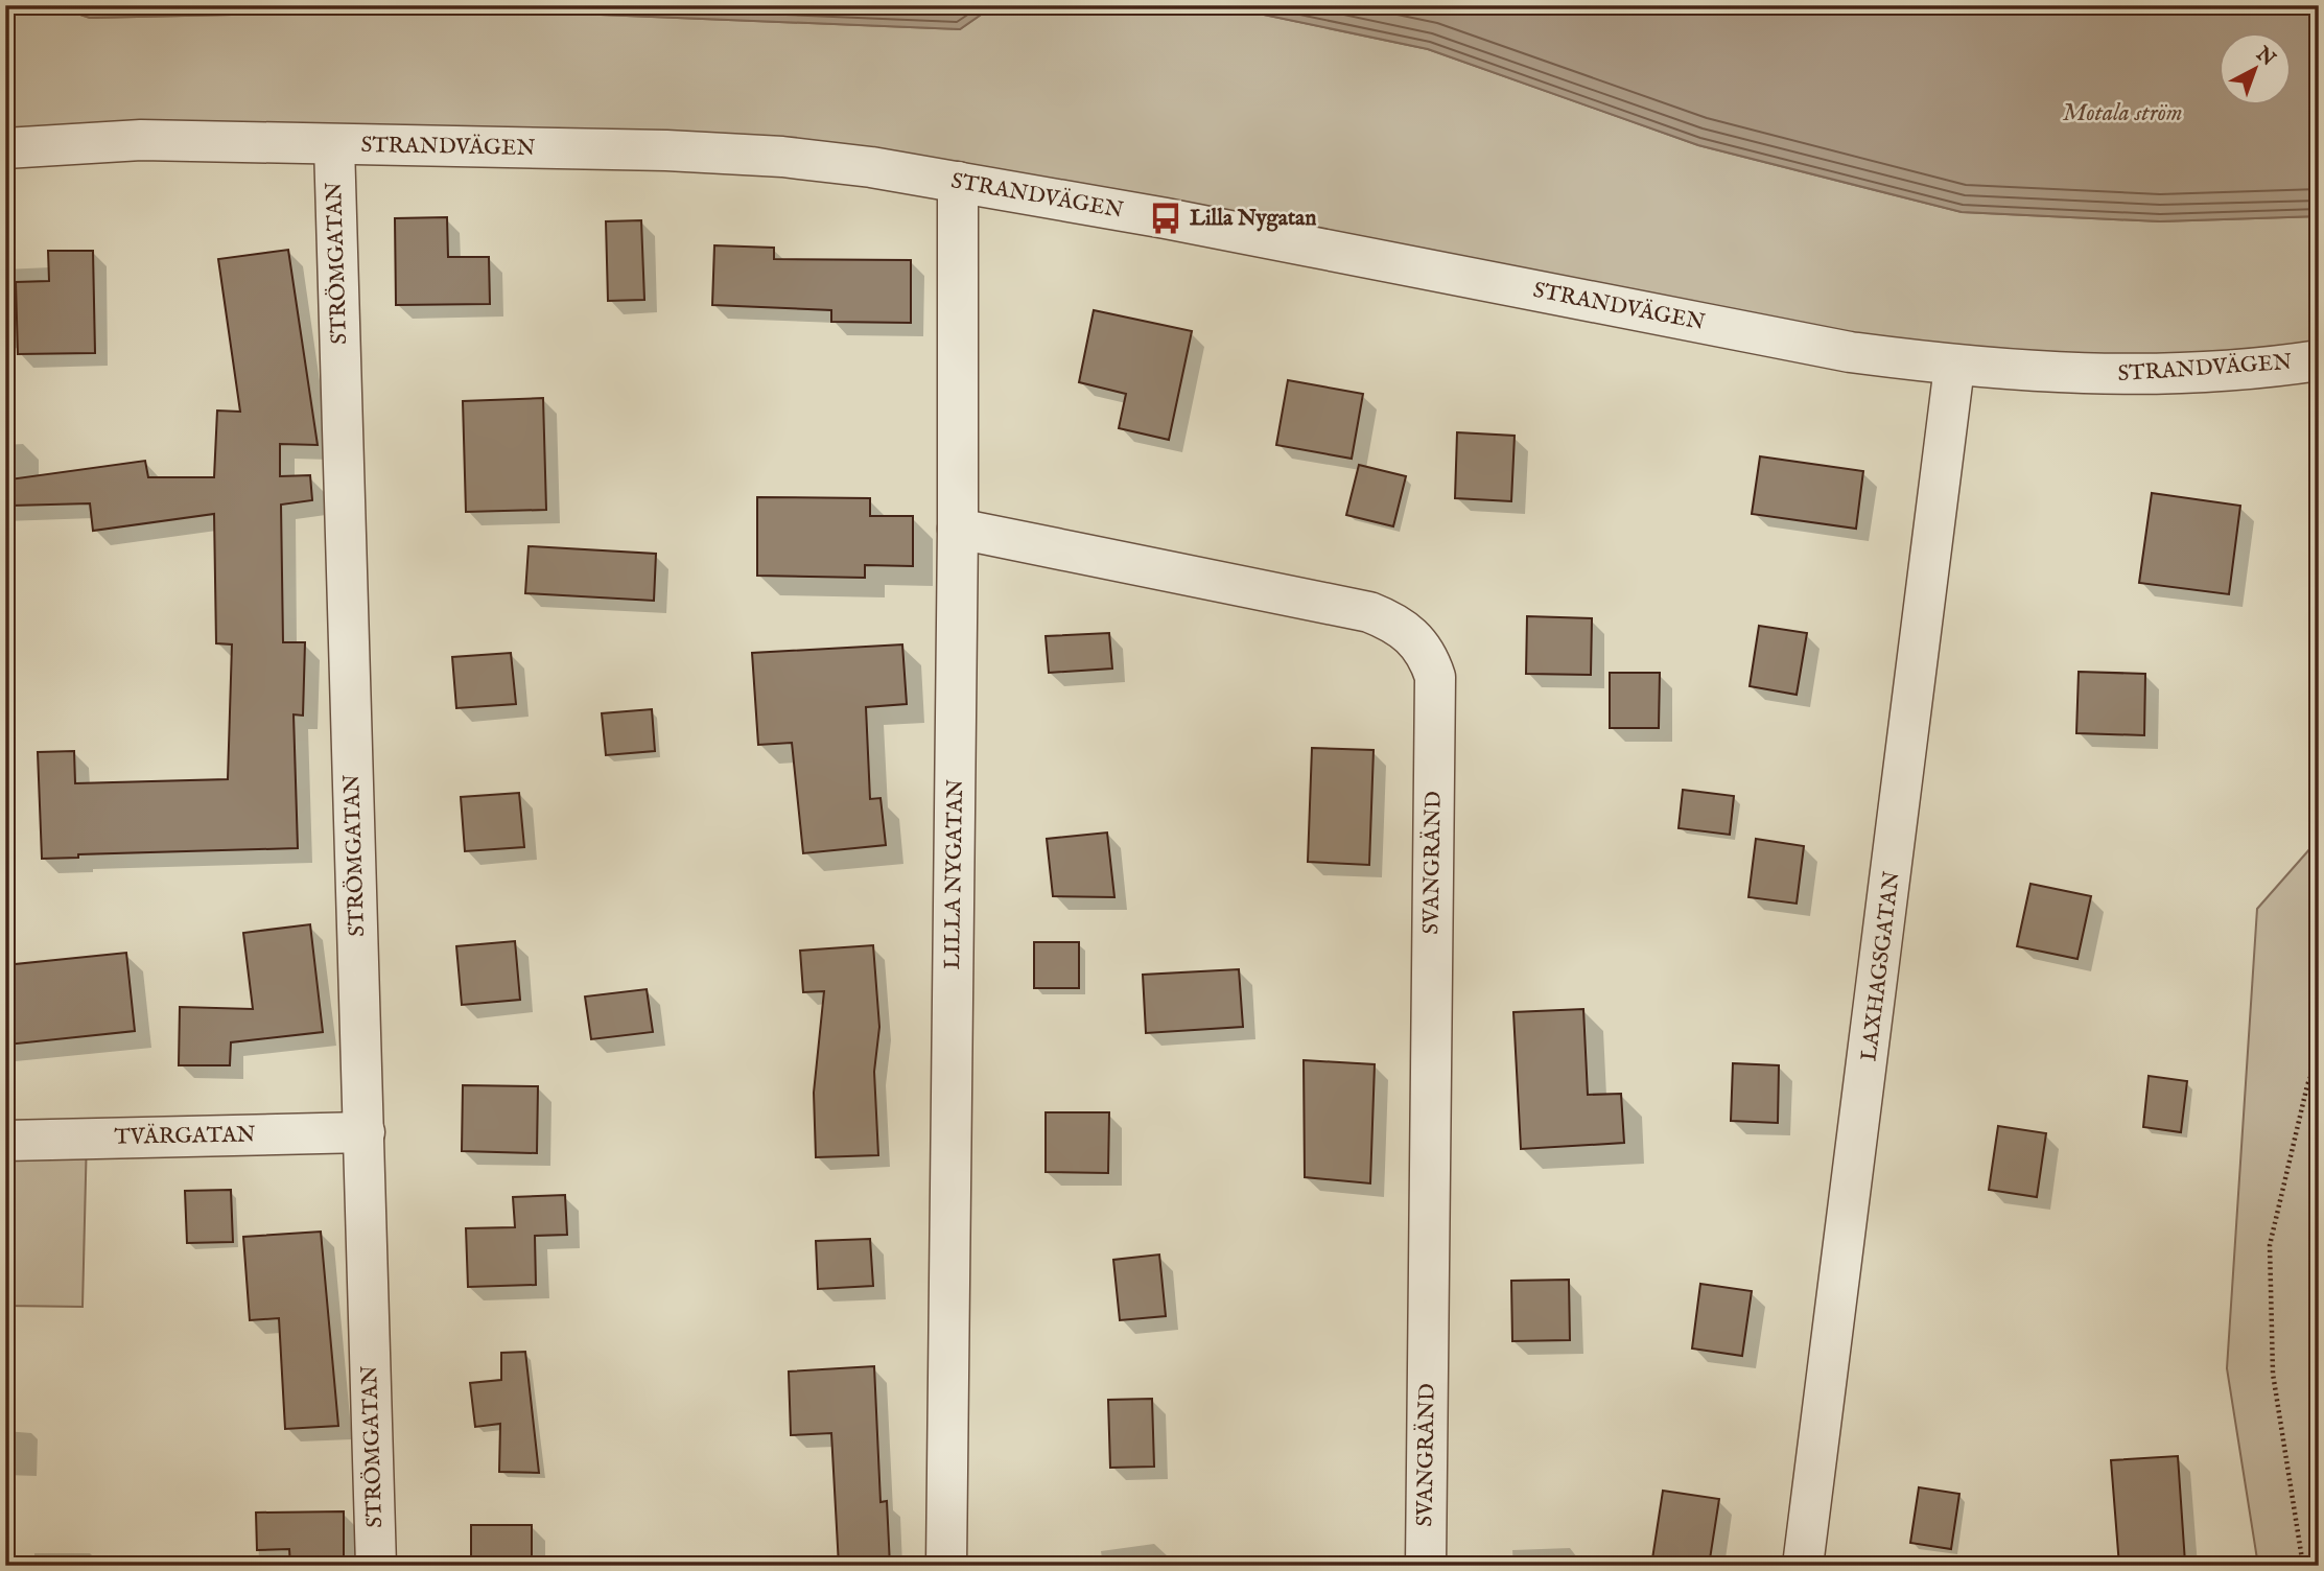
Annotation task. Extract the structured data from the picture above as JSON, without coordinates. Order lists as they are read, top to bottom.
{
  "streets": {
    "street": [
      "STRANDVÄGEN",
      "STRÖMGATAN",
      "SVANGRÄND",
      "LILLA NYGATAN",
      "LAXHAGSGATAN",
      "TVÄRGATAN"
    ]
  },
  "crossings": [
    ["STRANDVÄGEN", "STRÖMGATAN"],
    ["STRANDVÄGEN", "LILLA NYGATAN"],
    ["STRANDVÄGEN", "LAXHAGSGATAN"],
    ["STRÖMGATAN", "TVÄRGATAN"],
    ["SVANGRÄND", "LILLA NYGATAN"]
  ],
  "water": ["Motala ström"],
  "places": {
    "bus stop": ["Lilla Nygatan"]
  },
  "north": "top right"
}
